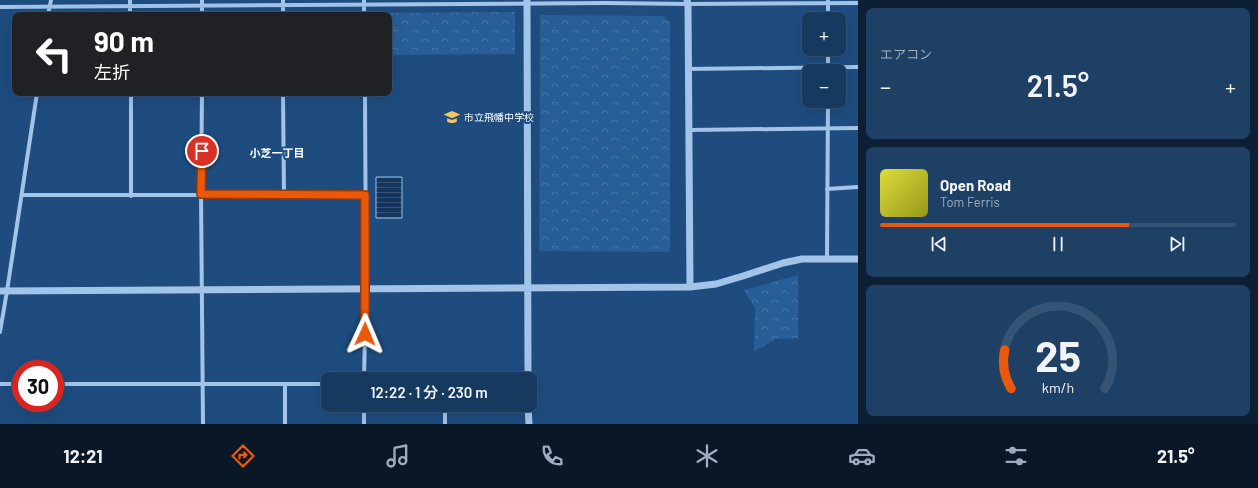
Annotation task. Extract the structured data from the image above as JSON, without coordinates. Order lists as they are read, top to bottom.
{
  "districts": ["小芝一丁目"],
  "places": {
    "school or university": ["市立飛幡中学校"]
  },
  "page": {
    "tile": "エアコン",
    "map_buttons": ["+", "−"],
    "turn": ["90 m", "左折"],
    "heat": ["−", "21.5°", "+"],
    "song": ["Open Road", "Tom Ferris"],
    "limit": "30",
    "trip": "12:22 · 1 分 · 230 m",
    "tabs": ["12:21", "21.5°"],
    "gauge": ["25", "km/h"]
  }
}
